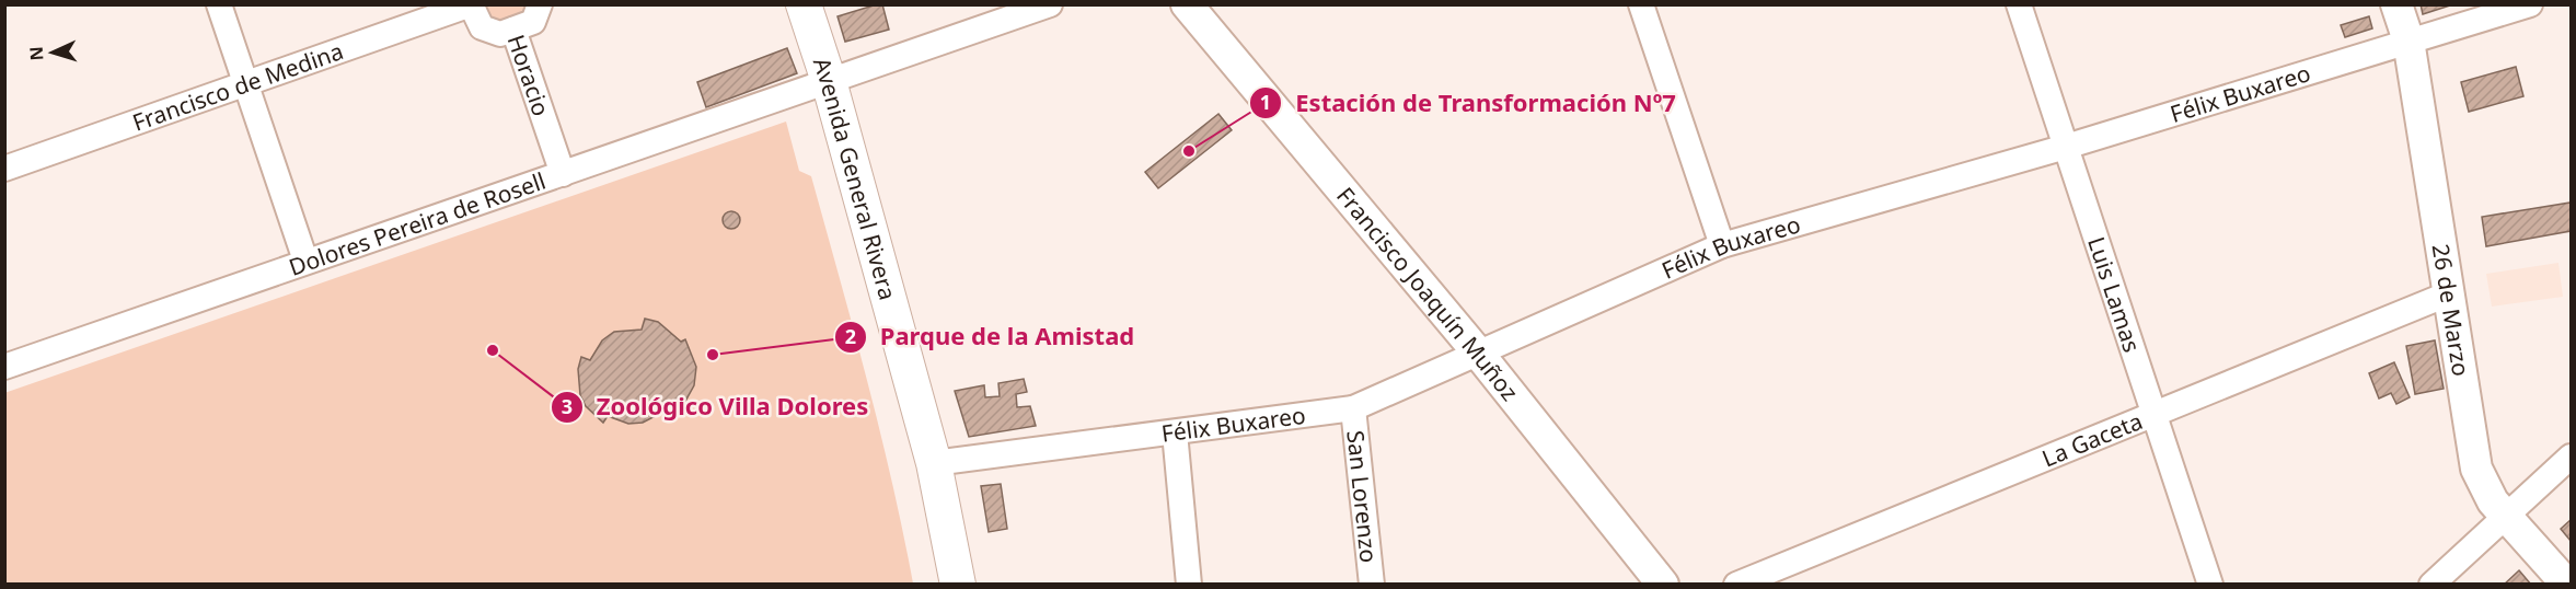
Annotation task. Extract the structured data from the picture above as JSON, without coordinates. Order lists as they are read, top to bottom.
{
  "streets": {
    "main road": ["Avenida General Rivera"],
    "street": [
      "Horacio",
      "Francisco de Medina",
      "Félix Buxareo",
      "Dolores Pereira de Rosell",
      "Francisco Joaquín Muñoz",
      "Luis Lamas",
      "26 de Marzo",
      "La Gaceta",
      "San Lorenzo"
    ]
  },
  "crossings": [
    ["Horacio", "Francisco de Medina"],
    ["Horacio", "Dolores Pereira de Rosell"],
    ["Félix Buxareo", "Avenida General Rivera"],
    ["Félix Buxareo", "Francisco Joaquín Muñoz"],
    ["Félix Buxareo", "Luis Lamas"],
    ["Félix Buxareo", "26 de Marzo"],
    ["Félix Buxareo", "San Lorenzo"],
    ["Avenida General Rivera", "Dolores Pereira de Rosell"],
    ["Luis Lamas", "La Gaceta"],
    ["26 de Marzo", "La Gaceta"]
  ],
  "places": ["Estación de Transformación Nº7", "Zoológico Villa Dolores", "Parque de la Amistad"],
  "north": "left"
}
